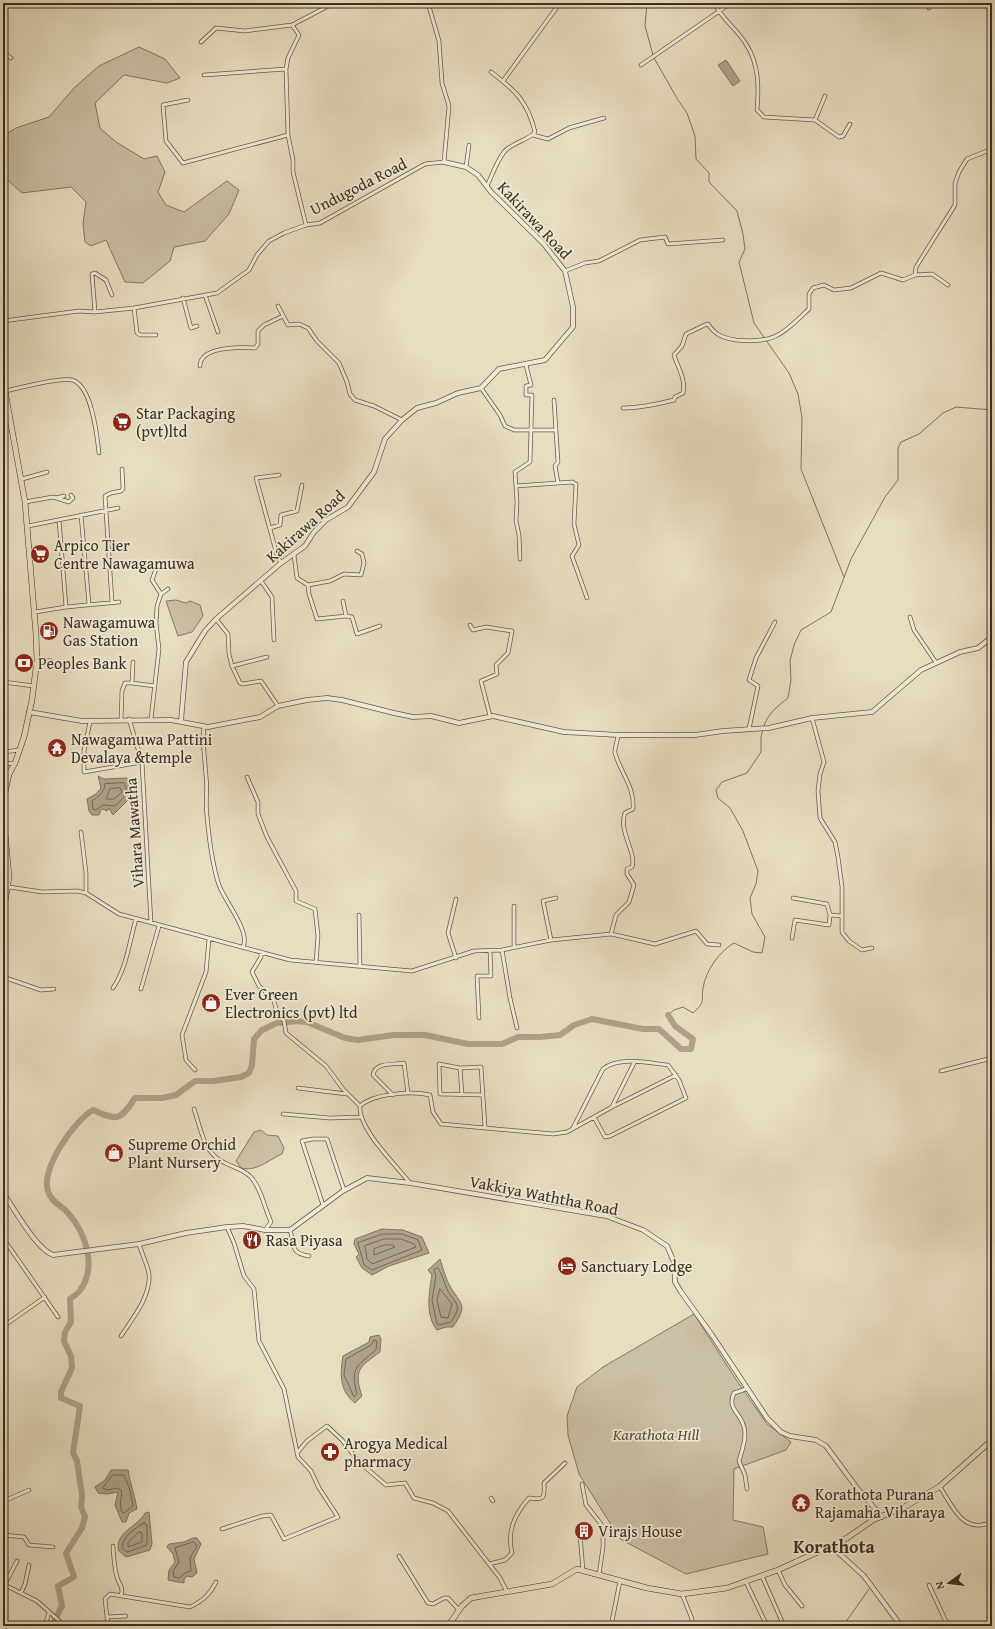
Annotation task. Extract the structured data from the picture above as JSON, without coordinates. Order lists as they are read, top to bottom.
{
  "streets": {
    "street": [
      "Undugoda Road",
      "Kakirawa Road",
      "Vihara Mawatha",
      "Vakkiya Waththa Road"
    ]
  },
  "crossings": [
    ["Undugoda Road", "Kakirawa Road"]
  ],
  "districts": ["Korathota"],
  "parks": ["Karathota Hill"],
  "places": {
    "supermarket": ["Star Packaging (pvt)ltd", "Arpico Tier Centre Nawagamuwa"],
    "fuel station": ["Nawagamuwa Gas Station"],
    "bank": ["Peoples Bank"],
    "temple": ["Nawagamuwa Pattini Devalaya &temple", "Korathota Purana Rajamaha Viharaya"],
    "shop": ["Ever Green Electronics (pvt) ltd", "Supreme Orchid Plant Nursery"],
    "restaurant": ["Rasa Piyasa"],
    "hotel": ["Sanctuary Lodge"],
    "pharmacy": ["Arogya Medical pharmacy"],
    "building": ["Virajs House"]
  },
  "north": "left"
}
